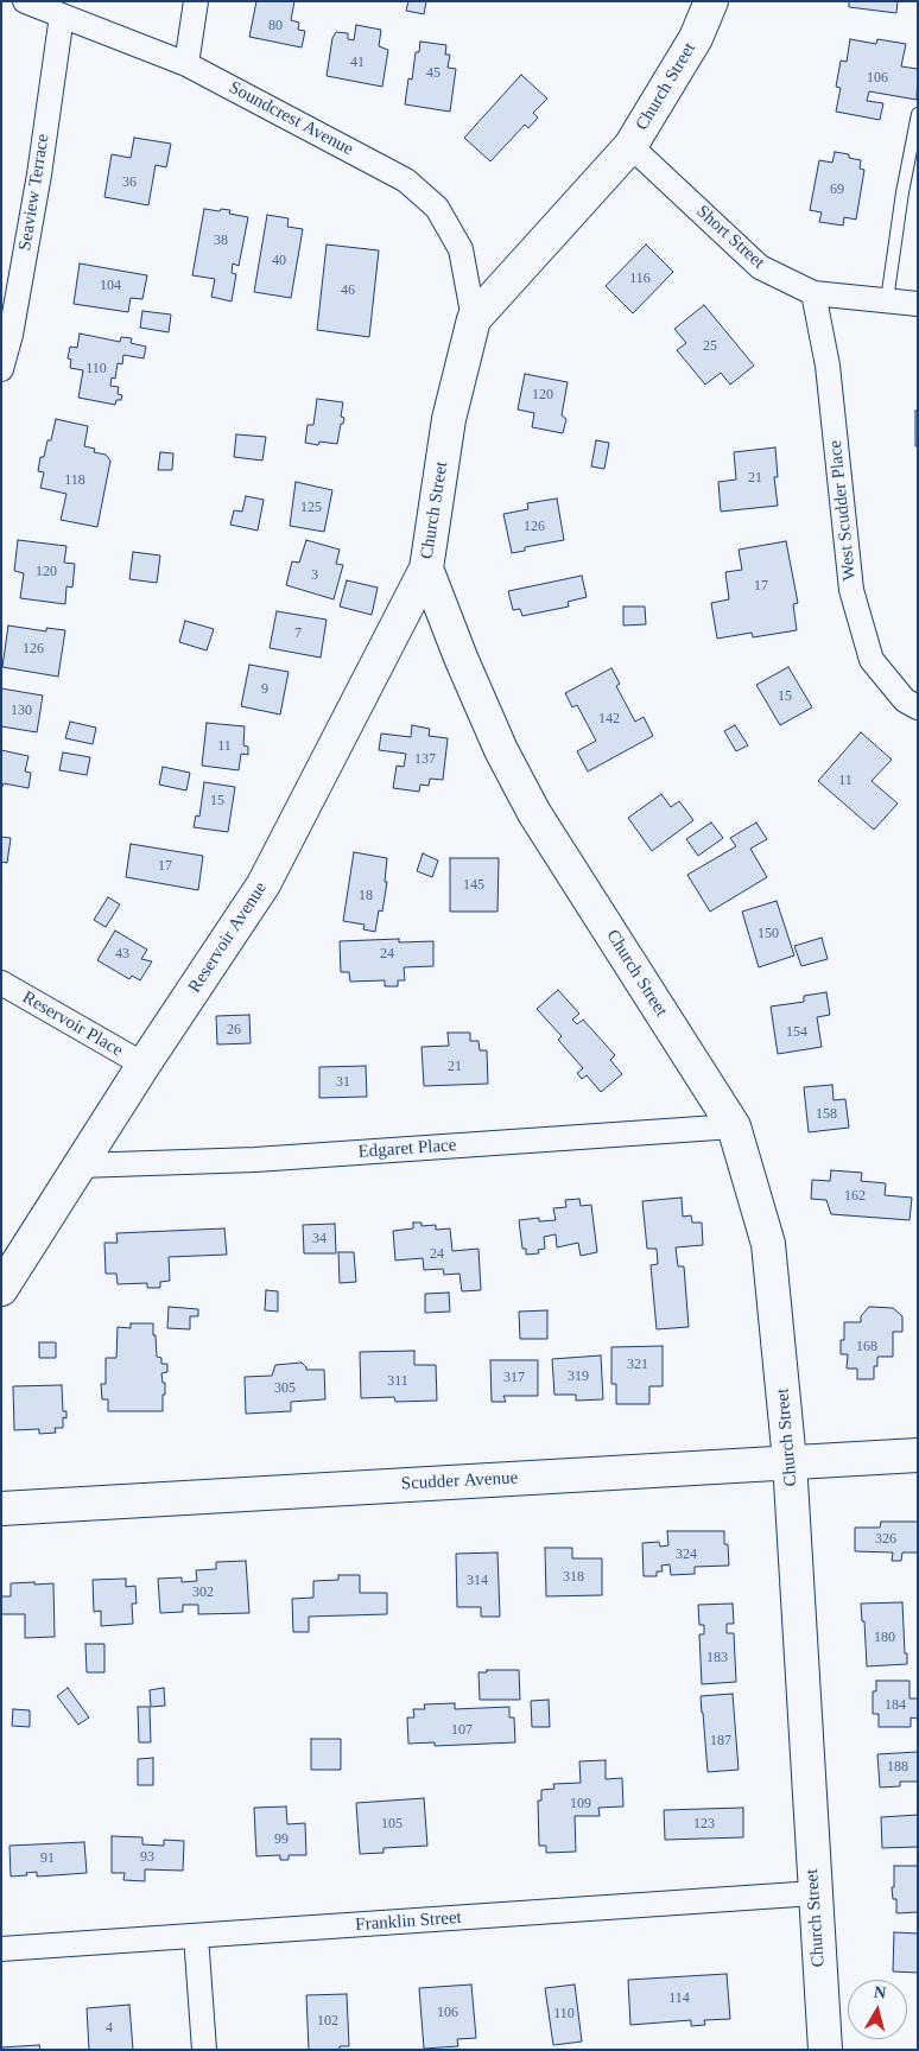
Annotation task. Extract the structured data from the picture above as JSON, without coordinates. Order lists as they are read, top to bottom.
{
  "streets": {
    "street": [
      "Church Street",
      "Soundcrest Avenue",
      "Seaview Terrace",
      "Short Street",
      "West Scudder Place",
      "Reservoir Avenue",
      "Reservoir Place",
      "Edgaret Place",
      "Scudder Avenue",
      "Franklin Street"
    ]
  },
  "crossings": [
    ["Church Street", "Soundcrest Avenue"],
    ["Church Street", "Short Street"],
    ["Church Street", "Reservoir Avenue"],
    ["Church Street", "Edgaret Place"],
    ["Church Street", "Scudder Avenue"],
    ["Church Street", "Franklin Street"],
    ["Soundcrest Avenue", "Seaview Terrace"],
    ["Short Street", "West Scudder Place"],
    ["Reservoir Avenue", "Reservoir Place"],
    ["Reservoir Avenue", "Edgaret Place"]
  ],
  "house_numbers": [
    "80",
    "41",
    "45",
    "106",
    "36",
    "69",
    "38",
    "40",
    "116",
    "104",
    "46",
    "25",
    "110",
    "120",
    "21",
    "118",
    "125",
    "126",
    "120",
    "3",
    "17",
    "7",
    "126",
    "9",
    "15",
    "130",
    "142",
    "11",
    "137",
    "11",
    "15",
    "17",
    "145",
    "18",
    "150",
    "43",
    "24",
    "26",
    "154",
    "21",
    "31",
    "158",
    "162",
    "34",
    "24",
    "168",
    "321",
    "319",
    "317",
    "311",
    "305",
    "326",
    "324",
    "318",
    "314",
    "302",
    "180",
    "183",
    "184",
    "107",
    "187",
    "188",
    "109",
    "105",
    "123",
    "99",
    "93",
    "91",
    "114",
    "106",
    "110",
    "102",
    "4"
  ],
  "north": "top"
}
